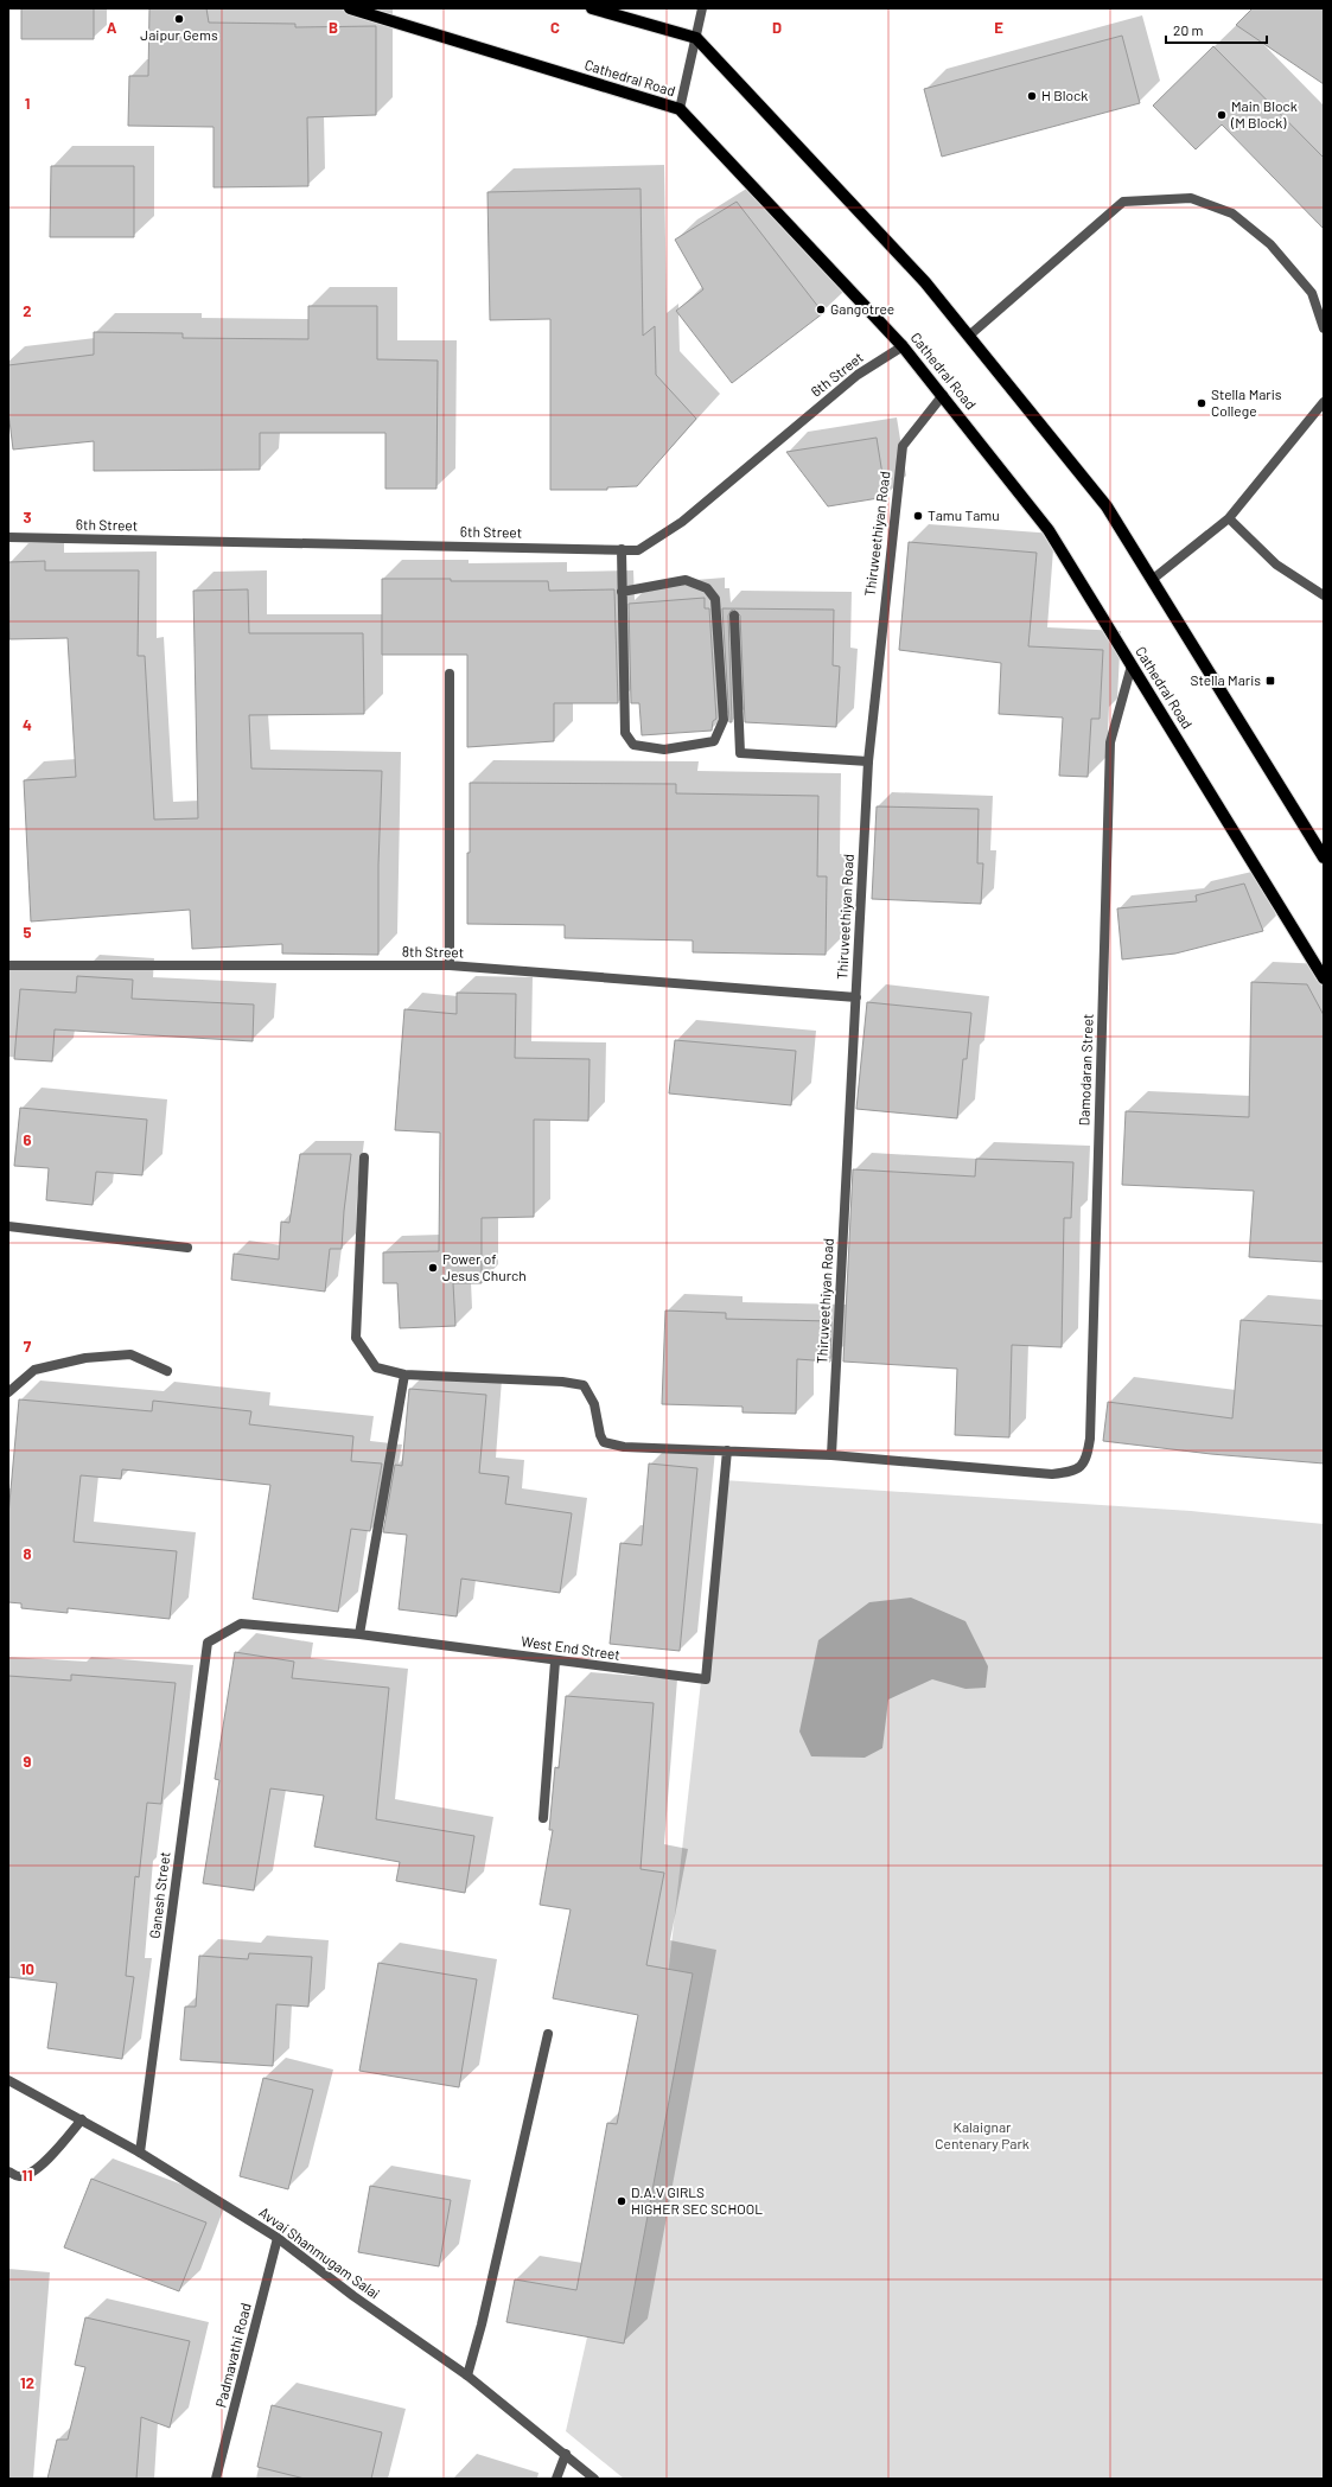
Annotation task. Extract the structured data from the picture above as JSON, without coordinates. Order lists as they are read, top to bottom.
{
  "streets": {
    "main road": ["Cathedral Road"],
    "street": [
      "6th Street",
      "Thiruveethiyan Road",
      "8th Street",
      "Damodaran Street",
      "West End Street",
      "Ganesh Street",
      "Avvai Shanmugam Salai",
      "Padmavathi Road"
    ]
  },
  "crossings": [
    ["Cathedral Road", "6th Street"],
    ["Cathedral Road", "Thiruveethiyan Road"],
    ["Cathedral Road", "Damodaran Street"],
    ["Thiruveethiyan Road", "8th Street"],
    ["Thiruveethiyan Road", "Damodaran Street"],
    ["West End Street", "Ganesh Street"],
    ["Ganesh Street", "Avvai Shanmugam Salai"],
    ["Avvai Shanmugam Salai", "Padmavathi Road"]
  ],
  "parks": ["Kalaignar Centenary Park"],
  "places": {
    "other": [
      "Jaipur Gems",
      "H Block",
      "Main Block (M Block)",
      "Gangotree",
      "Stella Maris College",
      "Tamu Tamu",
      "Power of Jesus Church",
      "D.A.V GIRLS HIGHER SEC SCHOOL"
    ],
    "transit": ["Stella Maris"]
  },
  "scale_bar": "20 m",
  "grid": {
    "columns": [
      "A",
      "B",
      "C",
      "D",
      "E"
    ],
    "rows": [
      "1",
      "2",
      "3",
      "4",
      "5",
      "6",
      "7",
      "8",
      "9",
      "10",
      "11",
      "12"
    ]
  }
}
